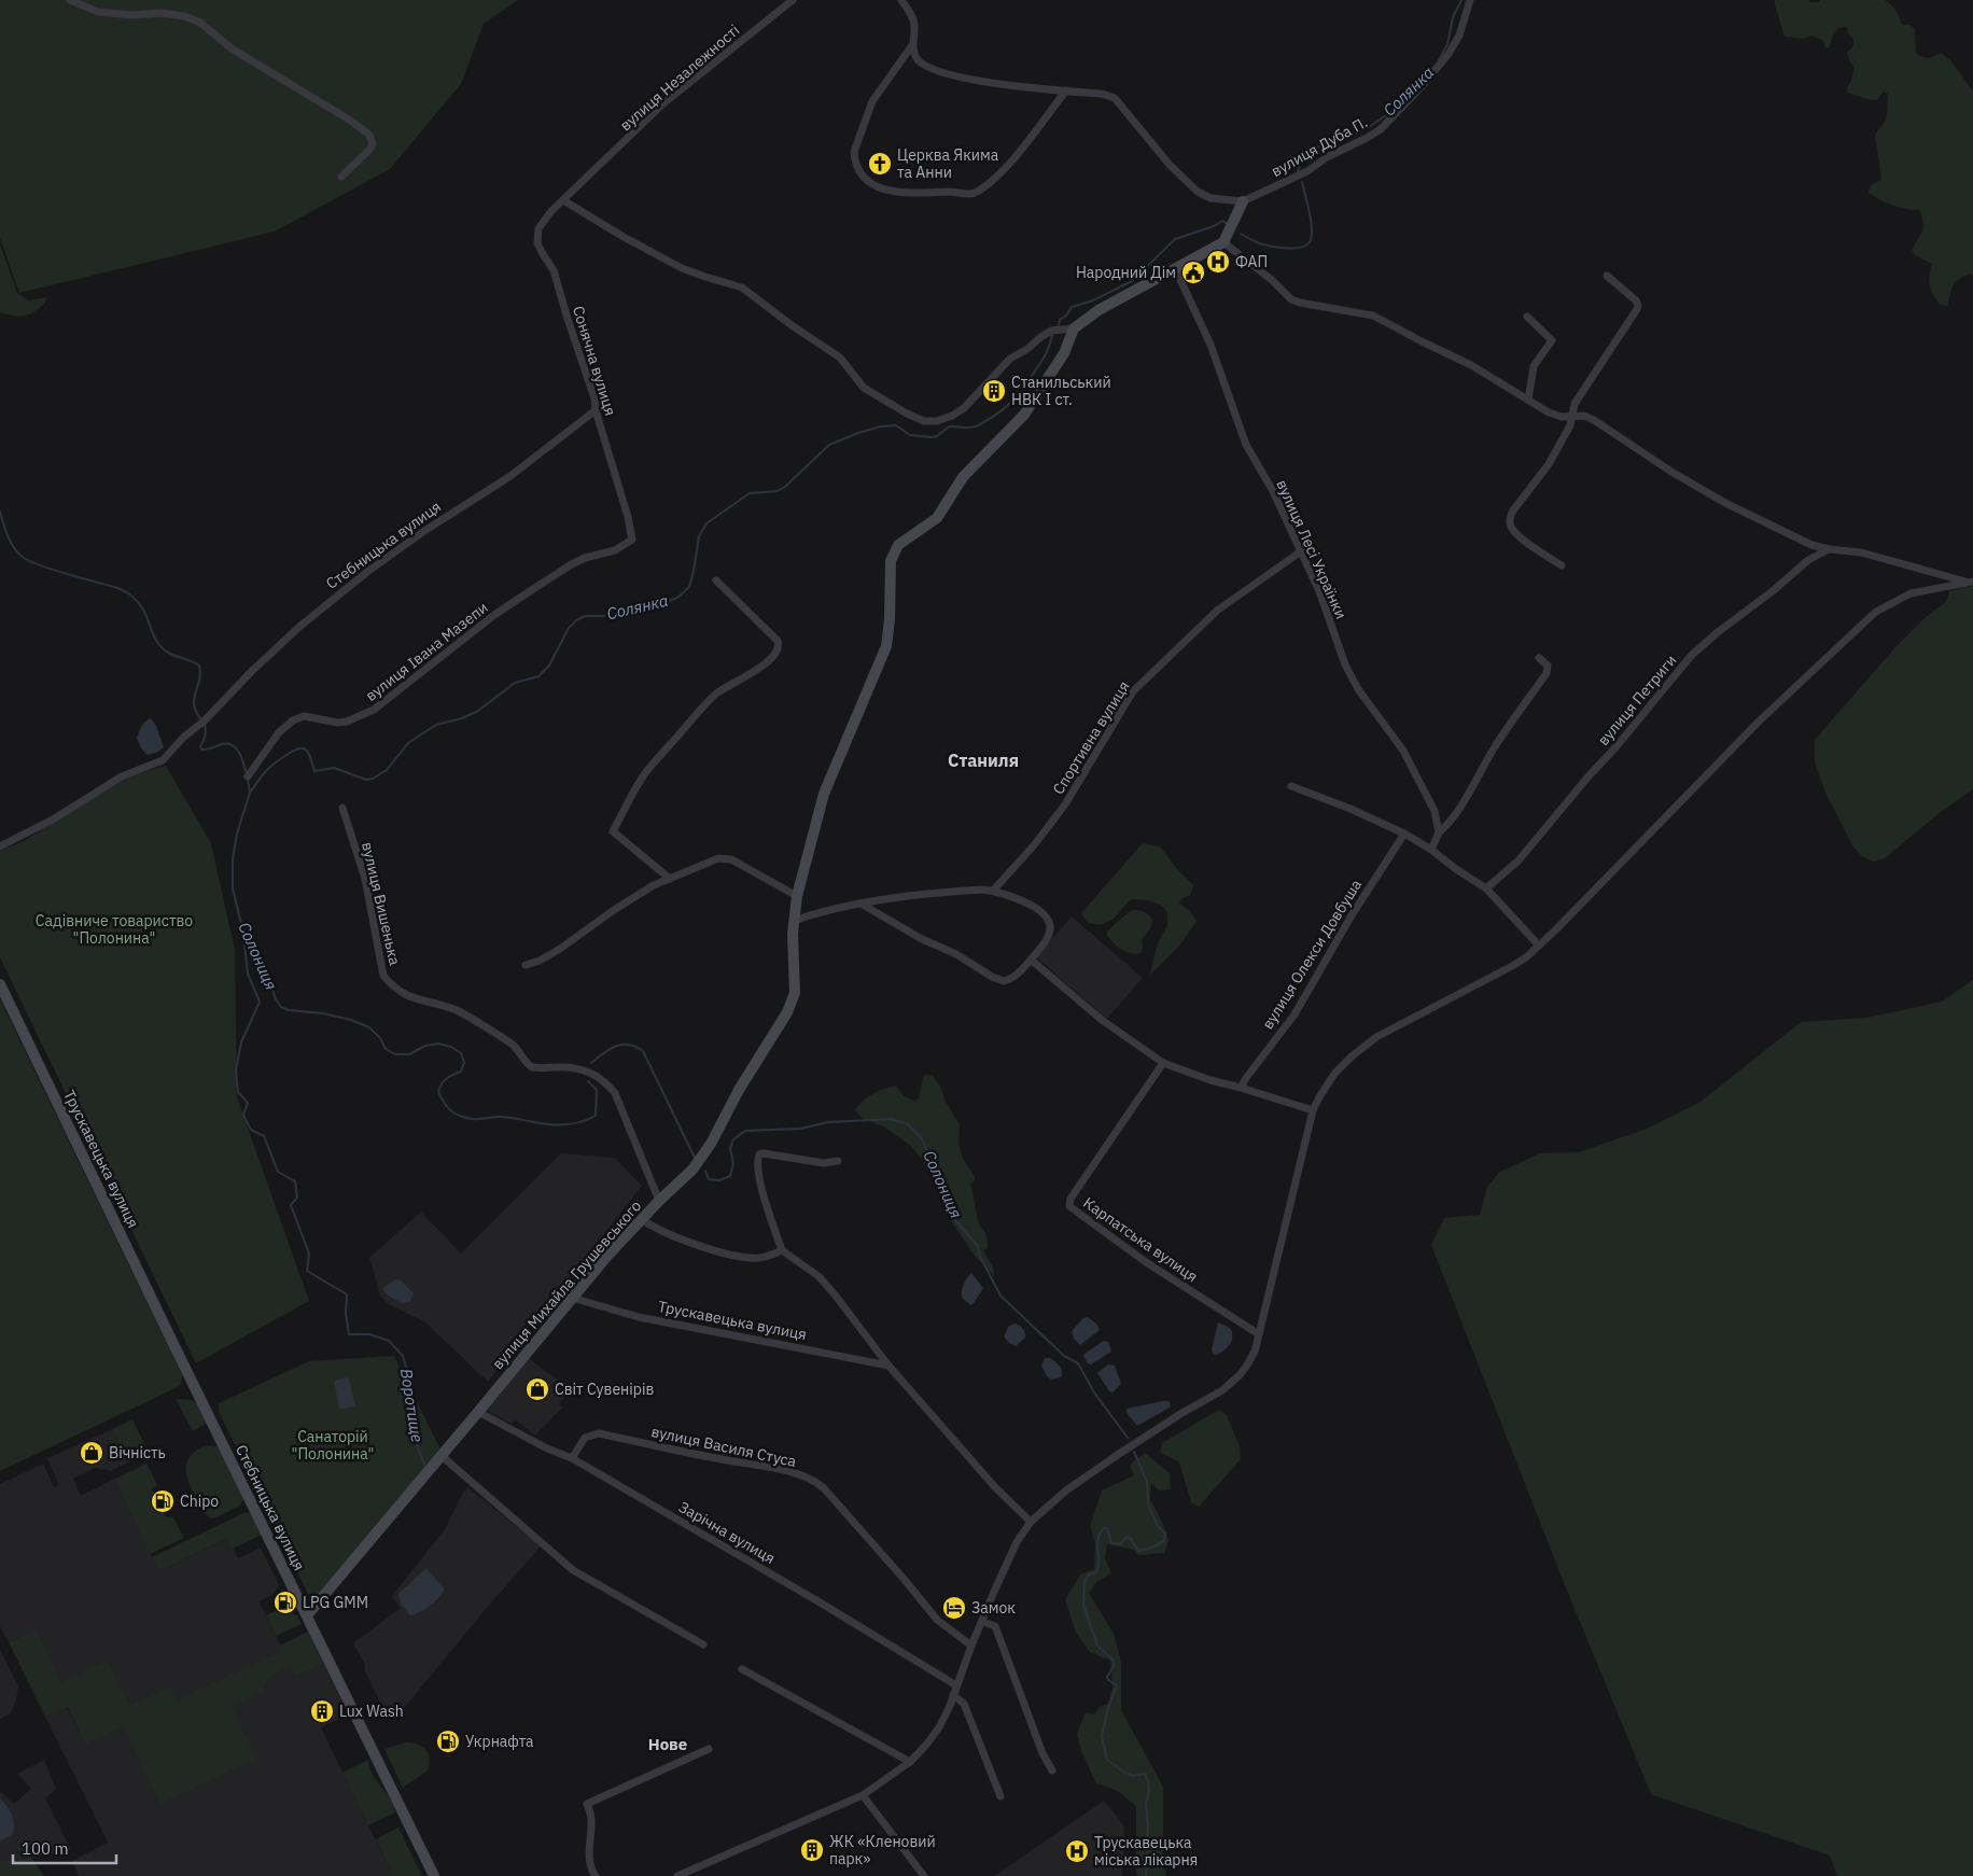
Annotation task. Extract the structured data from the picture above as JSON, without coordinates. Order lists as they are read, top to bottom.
{
  "streets": {
    "street": [
      "вулиця Незалежності",
      "вулиця Дуба П.",
      "Сонячна вулиця",
      "Стебницька вулиця",
      "вулиця Лесі Українки",
      "вулиця Івана Мазепи",
      "вулиця Петриги",
      "Спортивна вулиця",
      "вулиця Вишенька",
      "вулиця Олекси Довбуша",
      "Трускавецька вулиця",
      "Карпатська вулиця",
      "вулиця Михайла Грушевського",
      "вулиця Василя Стуса",
      "Зарічна вулиця"
    ]
  },
  "crossings": [
    ["вулиця Незалежності", "Сонячна вулиця"],
    ["Сонячна вулиця", "Стебницька вулиця"],
    ["Сонячна вулиця", "вулиця Івана Мазепи"],
    ["Стебницька вулиця", "Трускавецька вулиця"],
    ["Стебницька вулиця", "вулиця Михайла Грушевського"],
    ["вулиця Лесі Українки", "Спортивна вулиця"],
    ["вулиця Вишенька", "вулиця Михайла Грушевського"],
    ["Трускавецька вулиця", "вулиця Михайла Грушевського"],
    ["вулиця Михайла Грушевського", "Зарічна вулиця"],
    ["вулиця Василя Стуса", "Зарічна вулиця"]
  ],
  "districts": ["Станиля", "Нове"],
  "water": ["Солянка", "Солониця", "Воротище"],
  "parks": ["Садівниче товариство \"Полонина\"", "Санаторій \"Полонина\""],
  "places": {
    "church": ["Церква Якима та Анни"],
    "hospital": ["ФАП", "Трускавецька міська лікарня"],
    "public building": ["Народний Дім"],
    "building": ["Станильський НВК І ст.", "Lux Wash", "ЖК «Кленовий парк»"],
    "shop": ["Світ Сувенірів", "Вічність"],
    "fuel station": ["Chipo", "LPG GMM", "Укрнафта"],
    "hotel": ["Замок"]
  },
  "scale_bar": "100 m"
}
